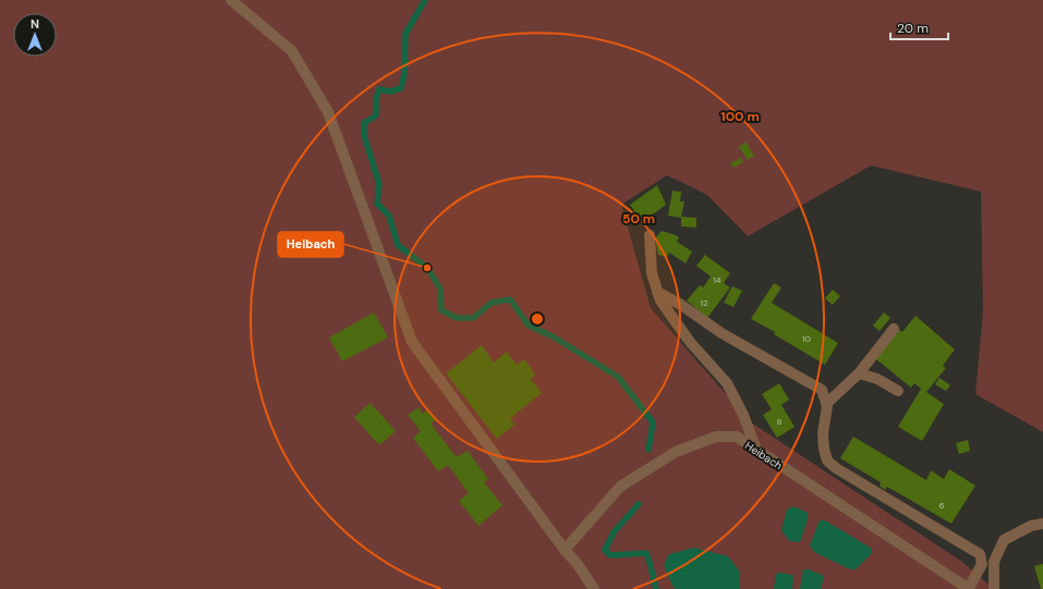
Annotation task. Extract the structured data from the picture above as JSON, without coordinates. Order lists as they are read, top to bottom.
{
  "streets": {
    "street": ["Heibach"]
  },
  "places": ["Heibach"],
  "house_numbers": [
    "14",
    "12",
    "10",
    "8",
    "6"
  ],
  "scale_bar": "20 m",
  "north": "top",
  "rings": ["100 m", "50 m"]
}
